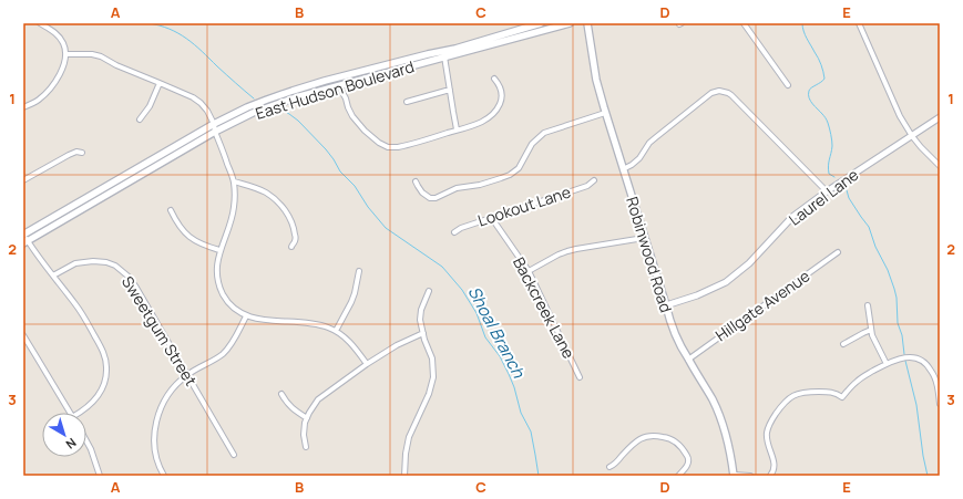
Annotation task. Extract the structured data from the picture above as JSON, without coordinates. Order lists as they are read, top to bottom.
{
  "streets": {
    "main road": ["East Hudson Boulevard", "Robinwood Road"],
    "street": [
      "Laurel Lane",
      "Lookout Lane",
      "Hillgate Avenue",
      "Backcreek Lane",
      "Sweetgum Street"
    ]
  },
  "crossings": [
    ["Laurel Lane", "Robinwood Road"],
    ["Lookout Lane", "Backcreek Lane"],
    ["Robinwood Road", "Hillgate Avenue"]
  ],
  "water": ["Shoal Branch"],
  "north": "bottom right",
  "grid": {
    "columns": [
      "A",
      "B",
      "C",
      "D",
      "E"
    ],
    "rows": ["1", "2", "3"]
  }
}
